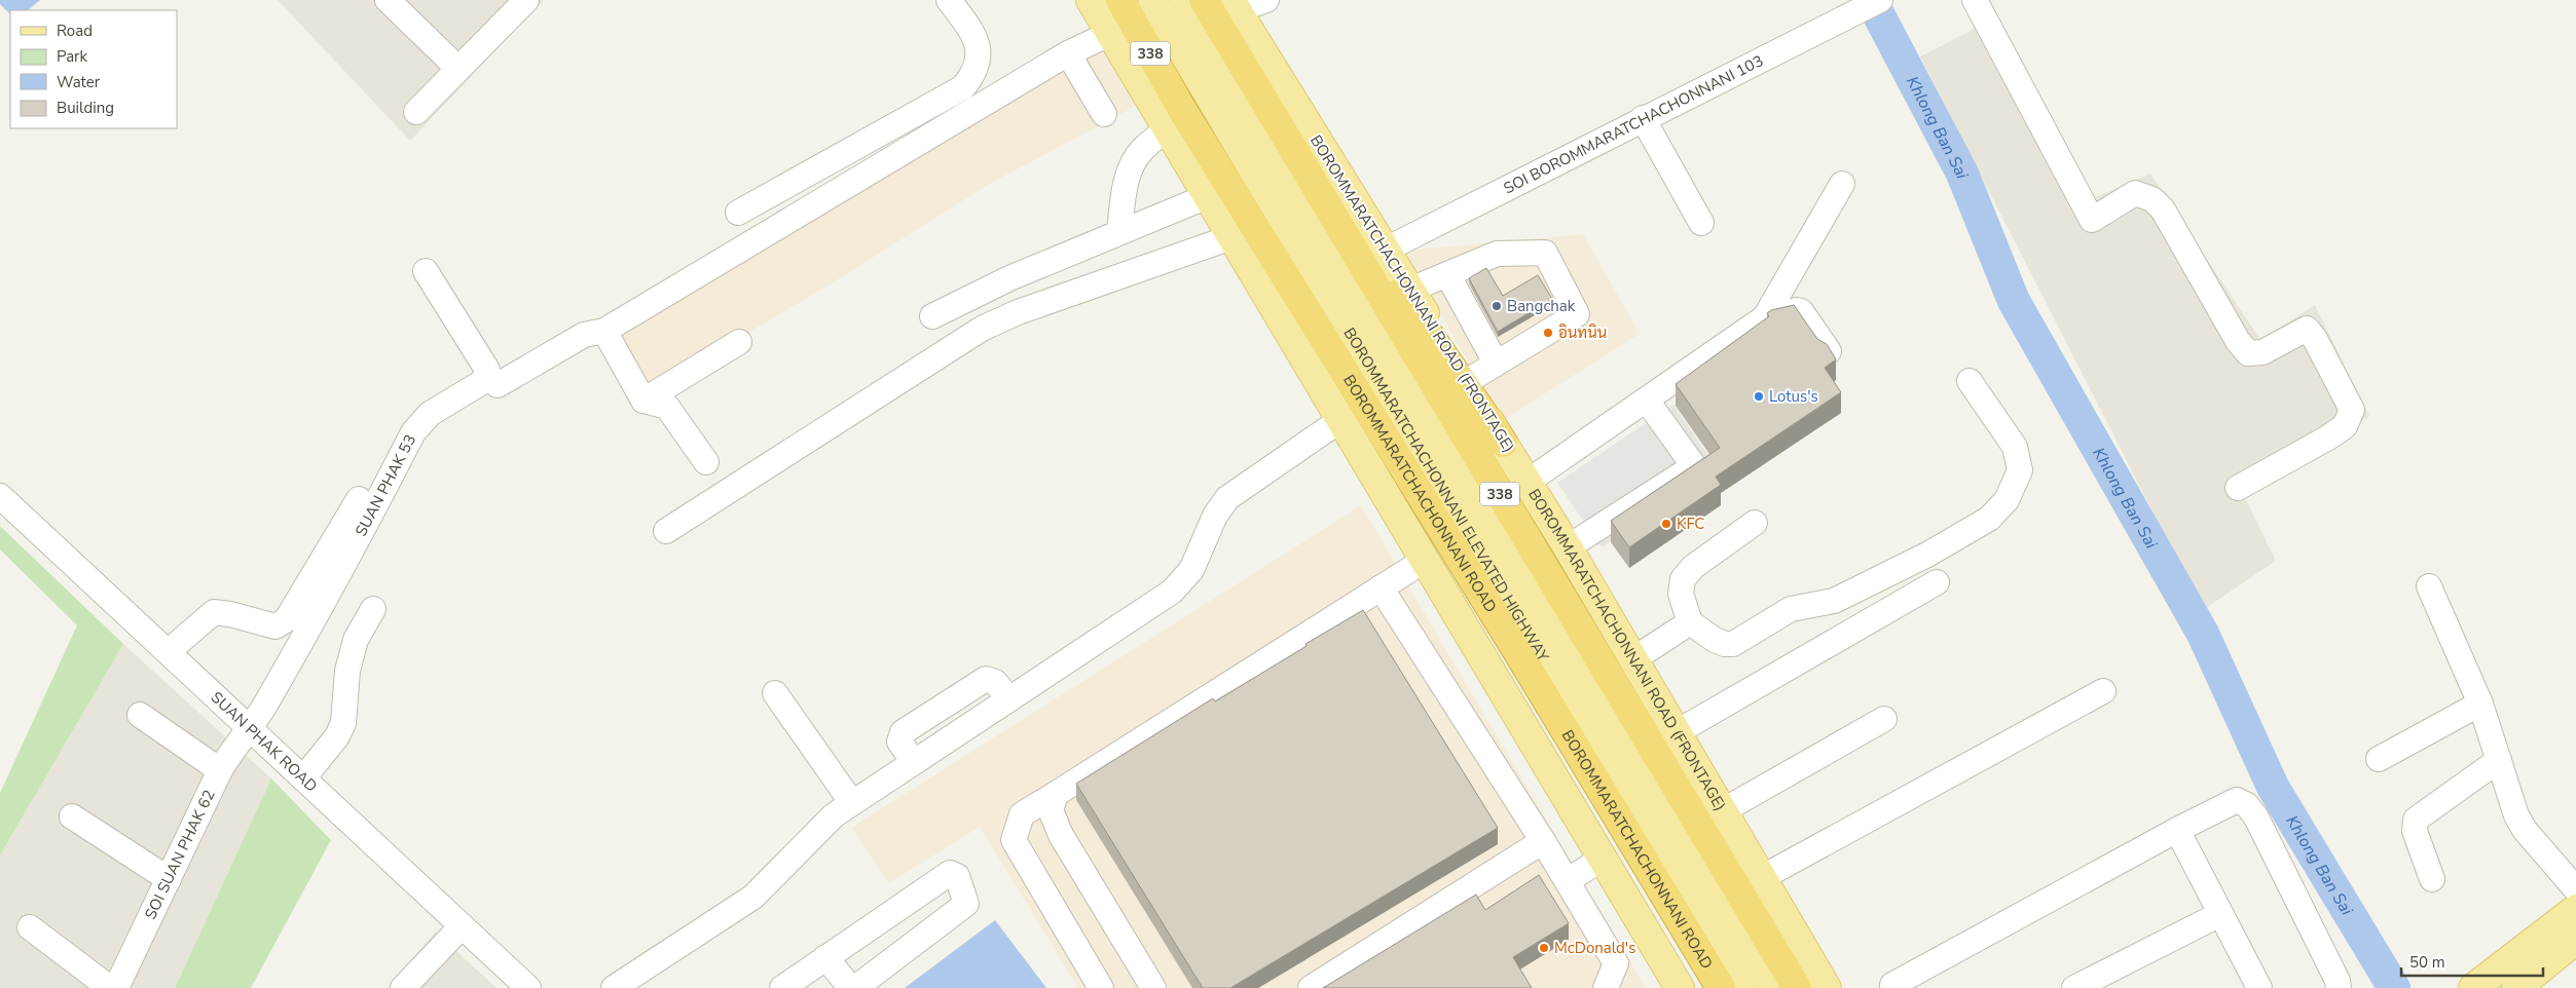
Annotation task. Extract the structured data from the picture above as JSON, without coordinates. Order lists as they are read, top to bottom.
{
  "streets": {
    "highway": ["338", "BOROMMARATCHACHONNANI ROAD"],
    "main road": ["BOROMMARATCHACHONNANI ROAD (FRONTAGE)", "BOROMMARATCHACHONNANI ELEVATED HIGHWAY"],
    "street": [
      "SOI BOROMMARATCHACHONNANI 103",
      "SUAN PHAK 53",
      "SUAN PHAK ROAD",
      "SOI SUAN PHAK 62"
    ]
  },
  "crossings": [
    ["338", "BOROMMARATCHACHONNANI ROAD"],
    ["SOI BOROMMARATCHACHONNANI 103", "BOROMMARATCHACHONNANI ROAD (FRONTAGE)"],
    ["SUAN PHAK 53", "SUAN PHAK ROAD"],
    ["SUAN PHAK 53", "SOI SUAN PHAK 62"],
    ["SUAN PHAK ROAD", "SOI SUAN PHAK 62"]
  ],
  "water": ["Khlong Ban Sai"],
  "places": [
    "Bangchak",
    "อินทนิน",
    "Lotus's",
    "KFC",
    "McDonald's"
  ],
  "legend": [
    "Road",
    "Park",
    "Water",
    "Building"
  ],
  "scale_bar": "50 m"
}
